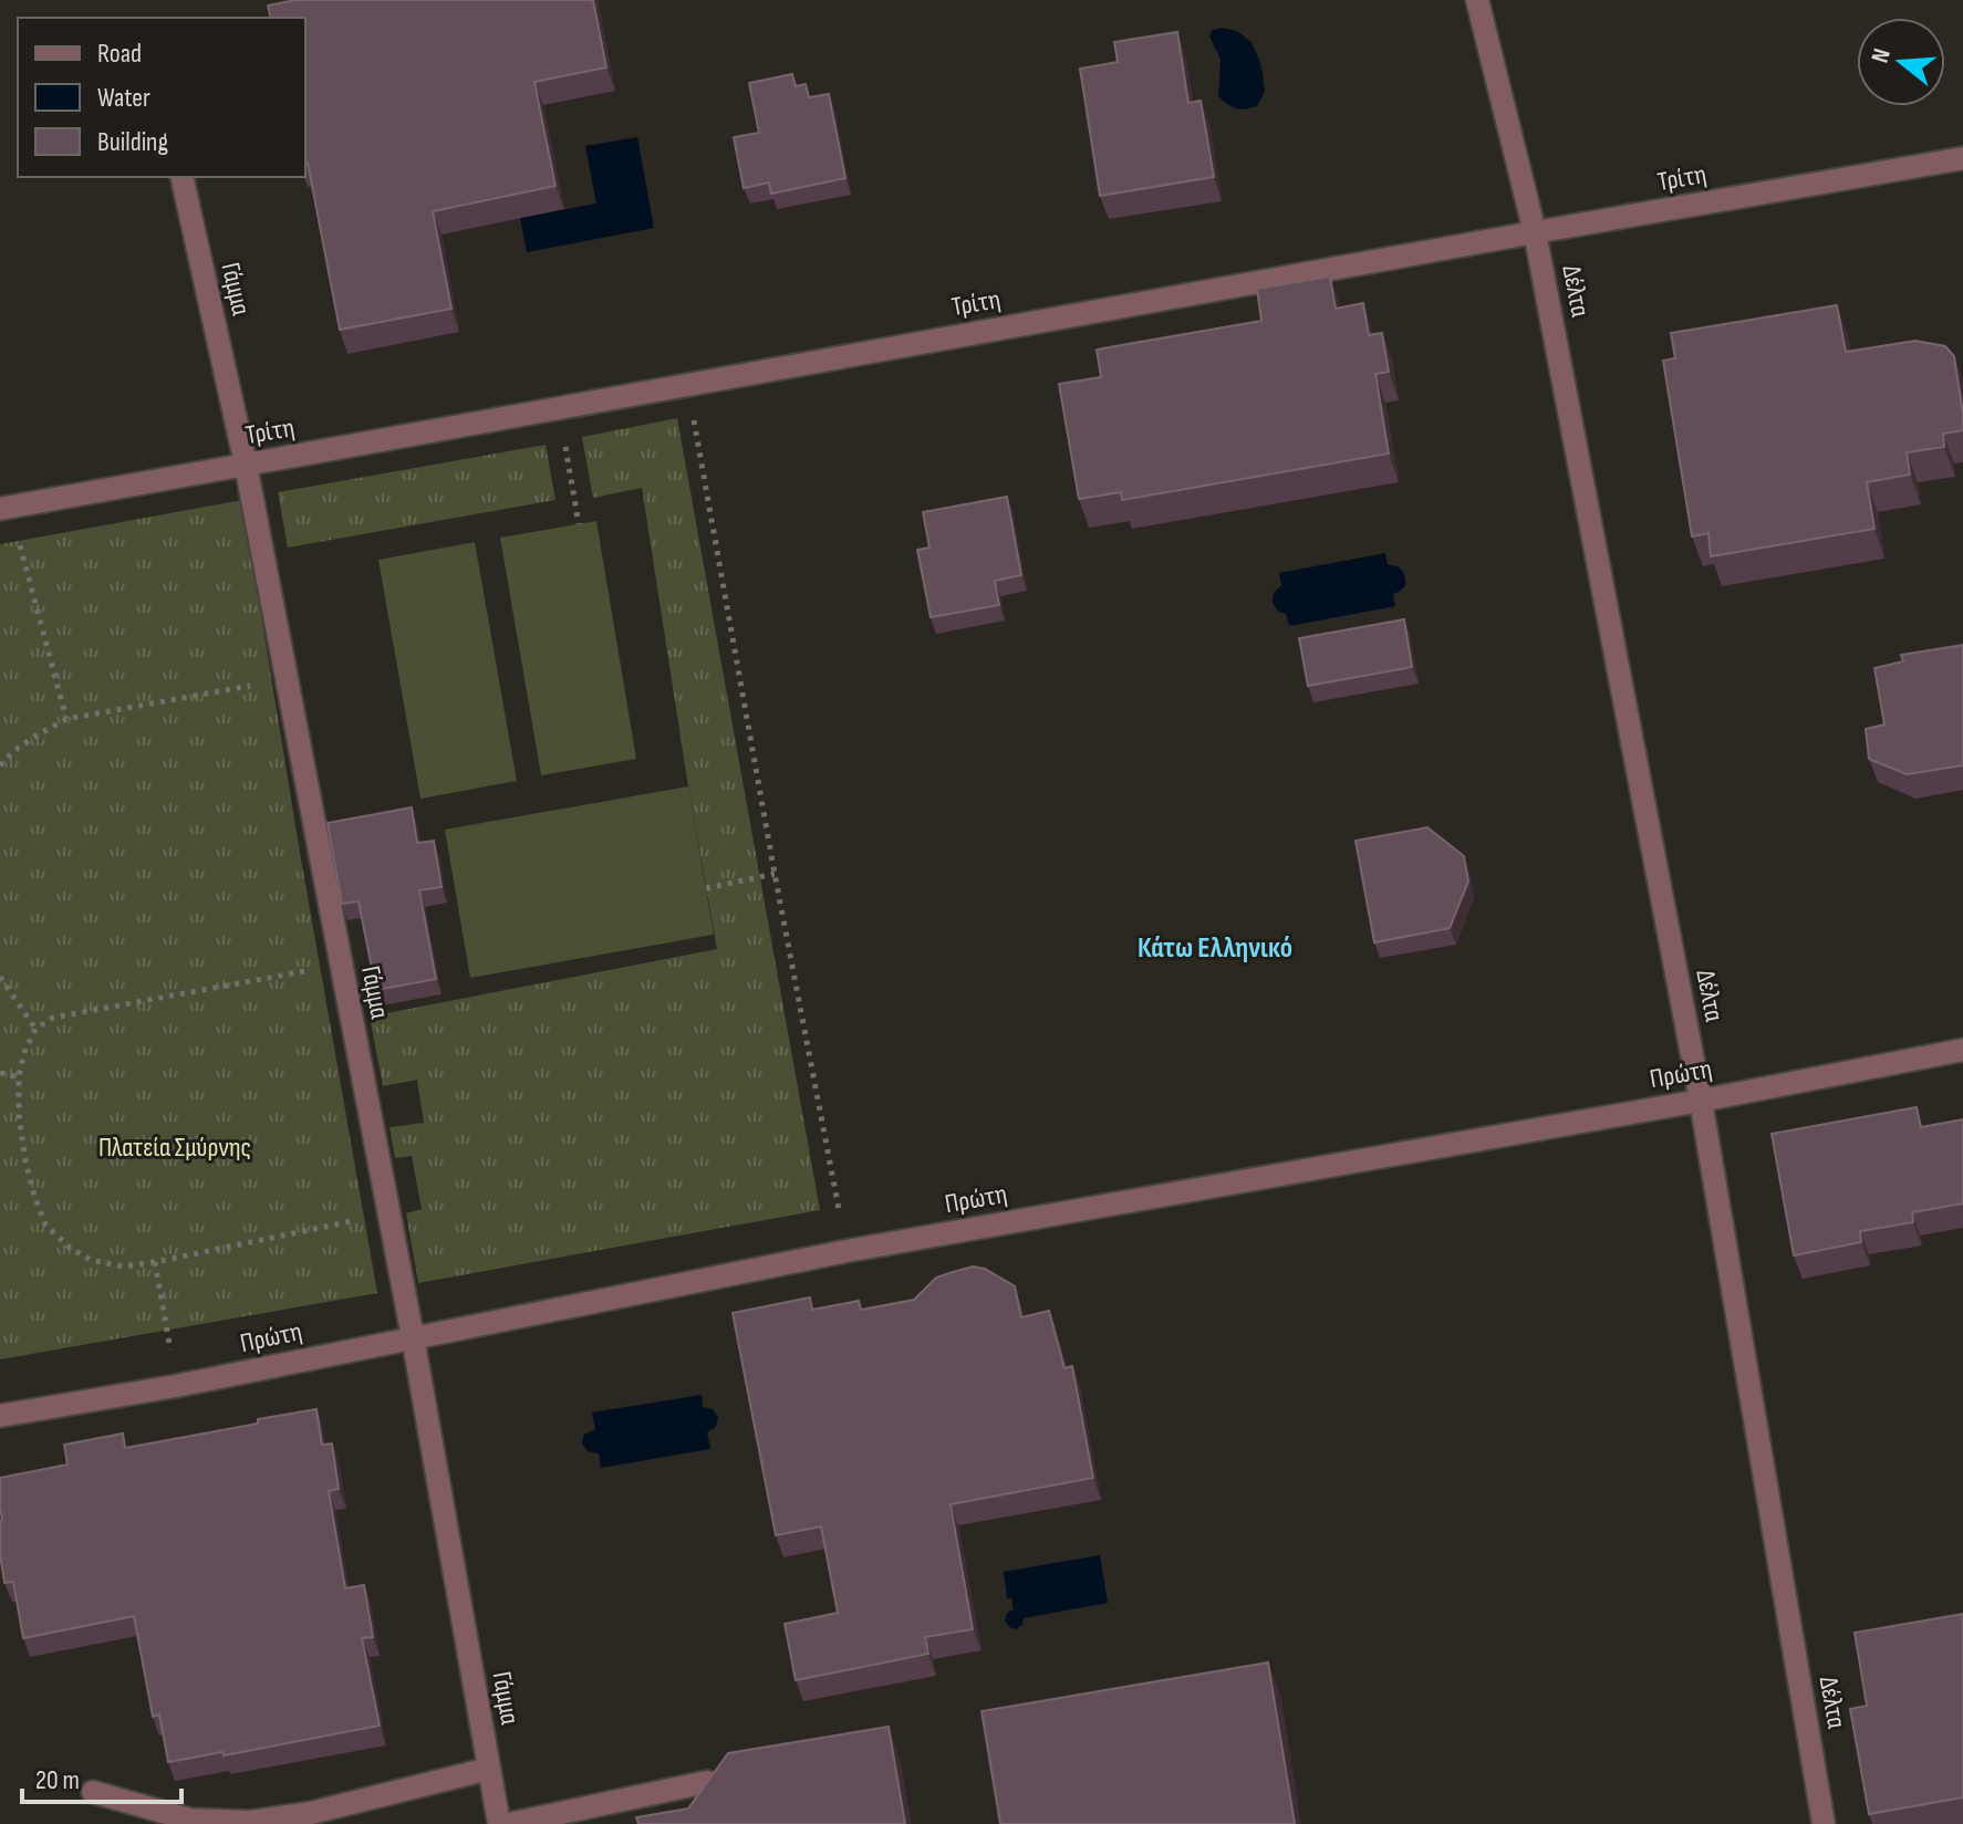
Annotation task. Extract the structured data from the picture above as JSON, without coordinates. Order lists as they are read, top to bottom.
{
  "streets": {
    "street": [
      "Τρίτη",
      "Γάμμα",
      "Δέλτα",
      "Πρώτη"
    ]
  },
  "crossings": [
    ["Τρίτη", "Γάμμα"],
    ["Τρίτη", "Δέλτα"],
    ["Γάμμα", "Πρώτη"],
    ["Δέλτα", "Πρώτη"]
  ],
  "districts": ["Κάτω Ελληνικό"],
  "parks": ["Πλατεία Σμύρνης"],
  "legend": ["Road", "Water", "Building"],
  "scale_bar": "20 m",
  "north": "left"
}
